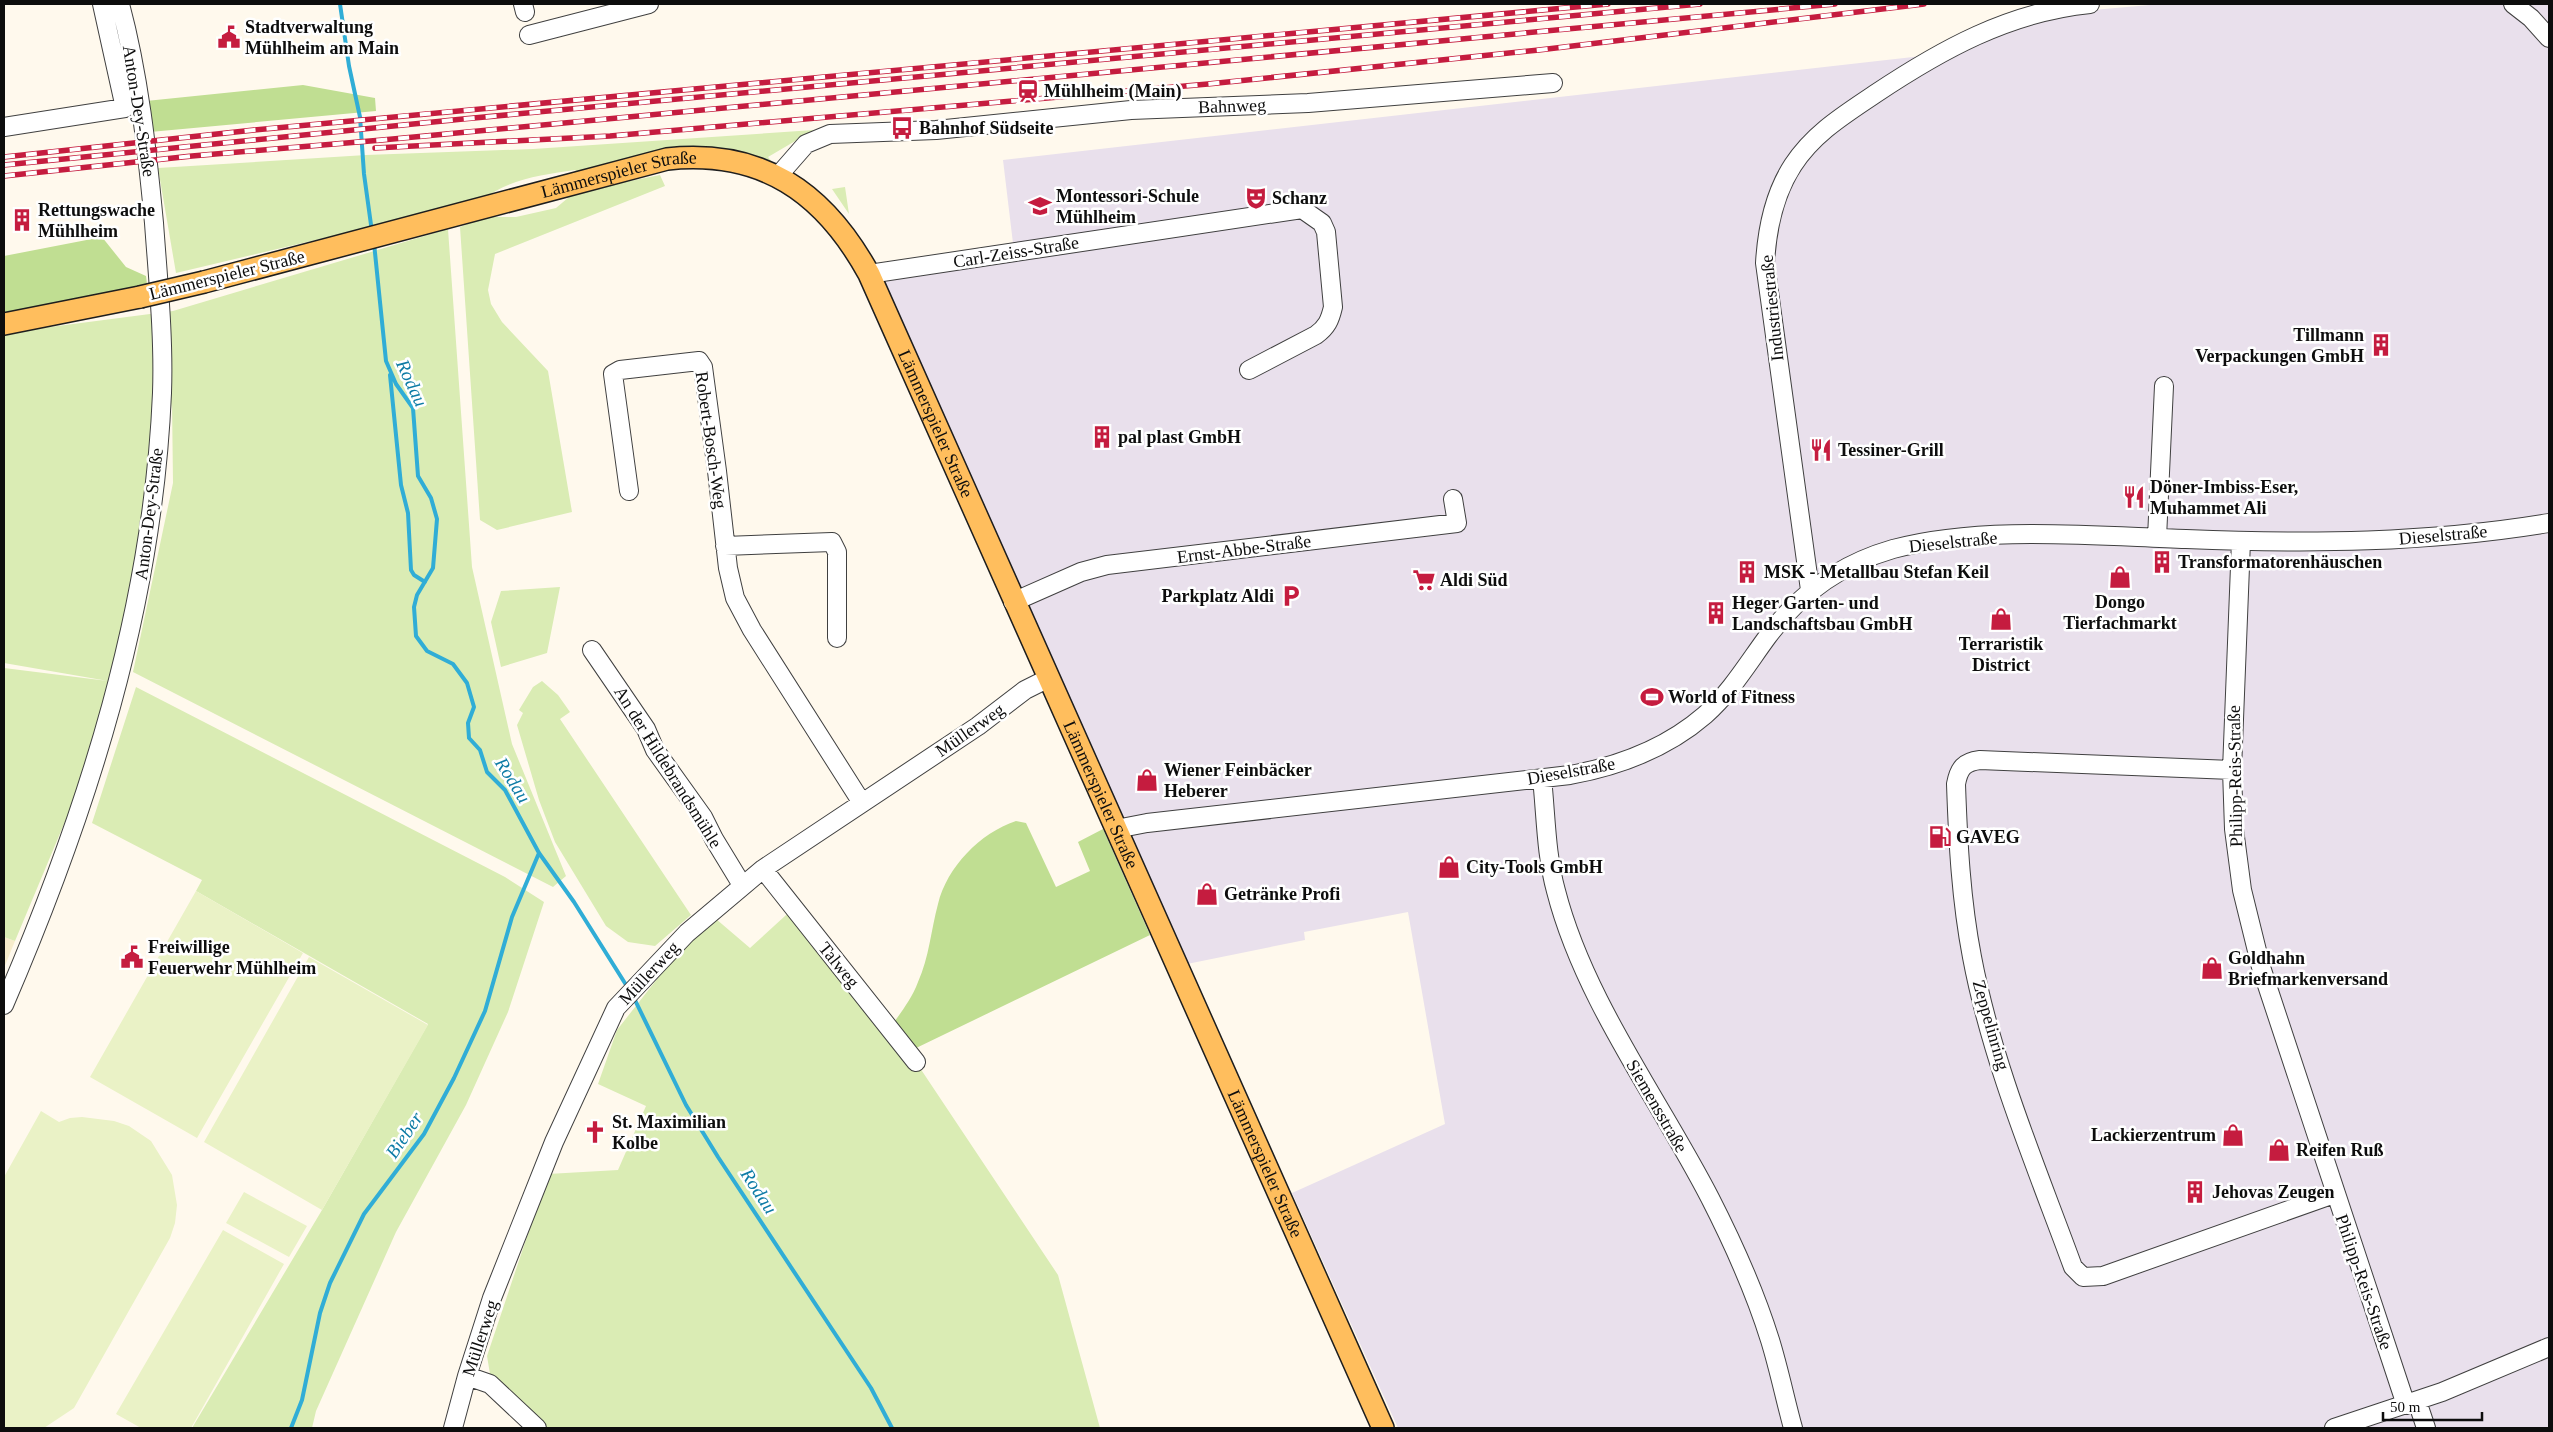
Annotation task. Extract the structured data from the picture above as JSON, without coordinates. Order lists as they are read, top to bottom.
{
  "streets": {
    "main road": ["Lämmerspieler Straße"],
    "street": [
      "Bahnweg",
      "Anton-Dey-Straße",
      "Carl-Zeiss-Straße",
      "Industriestraße",
      "Robert-Bosch-Weg",
      "Dieselstraße",
      "Ernst-Abbe-Straße",
      "Müllerweg",
      "An der Hildebrandsmühle",
      "Philipp-Reis-Straße",
      "Talweg",
      "Zeppelinring",
      "Siemensstraße"
    ]
  },
  "crossings": [
    ["Bahnweg", "Lämmerspieler Straße"],
    ["Lämmerspieler Straße", "Carl-Zeiss-Straße"],
    ["Lämmerspieler Straße", "Dieselstraße"],
    ["Lämmerspieler Straße", "Ernst-Abbe-Straße"],
    ["Lämmerspieler Straße", "Müllerweg"],
    ["Industriestraße", "Dieselstraße"],
    ["Robert-Bosch-Weg", "Müllerweg"],
    ["Dieselstraße", "Philipp-Reis-Straße"],
    ["Dieselstraße", "Siemensstraße"],
    ["Müllerweg", "An der Hildebrandsmühle"],
    ["Müllerweg", "Talweg"],
    ["Philipp-Reis-Straße", "Zeppelinring"]
  ],
  "water": ["Rodau", "Bieber"],
  "places": {
    "public building": ["Stadtverwaltung Mühlheim am Main", "Freiwillige Feuerwehr Mühlheim"],
    "station": ["Mühlheim (Main)"],
    "bus stop": ["Bahnhof Südseite"],
    "theatre": ["Schanz"],
    "school or university": ["Montessori-Schule Mühlheim"],
    "building": [
      "Rettungswache Mühlheim",
      "Tillmann Verpackungen GmbH",
      "pal plast GmbH",
      "Transformatorenhäuschen",
      "MSK - Metallbau Stefan Keil",
      "Heger Garten- und Landschaftsbau GmbH",
      "Jehovas Zeugen"
    ],
    "restaurant": ["Tessiner-Grill", "Döner-Imbiss-Eser, Muhammet Ali"],
    "shop": [
      "Dongo Tierfachmarkt",
      "Terraristik District",
      "Wiener Feinbäcker Heberer",
      "City-Tools GmbH",
      "Getränke Profi",
      "Goldhahn Briefmarkenversand",
      "Lackierzentrum",
      "Reifen Ruß"
    ],
    "supermarket": ["Aldi Süd"],
    "parking": ["Parkplatz Aldi"],
    "sports": ["World of Fitness"],
    "fuel station": ["GAVEG"],
    "church": ["St. Maximilian Kolbe"]
  },
  "scale_bar": "50 m"
}
